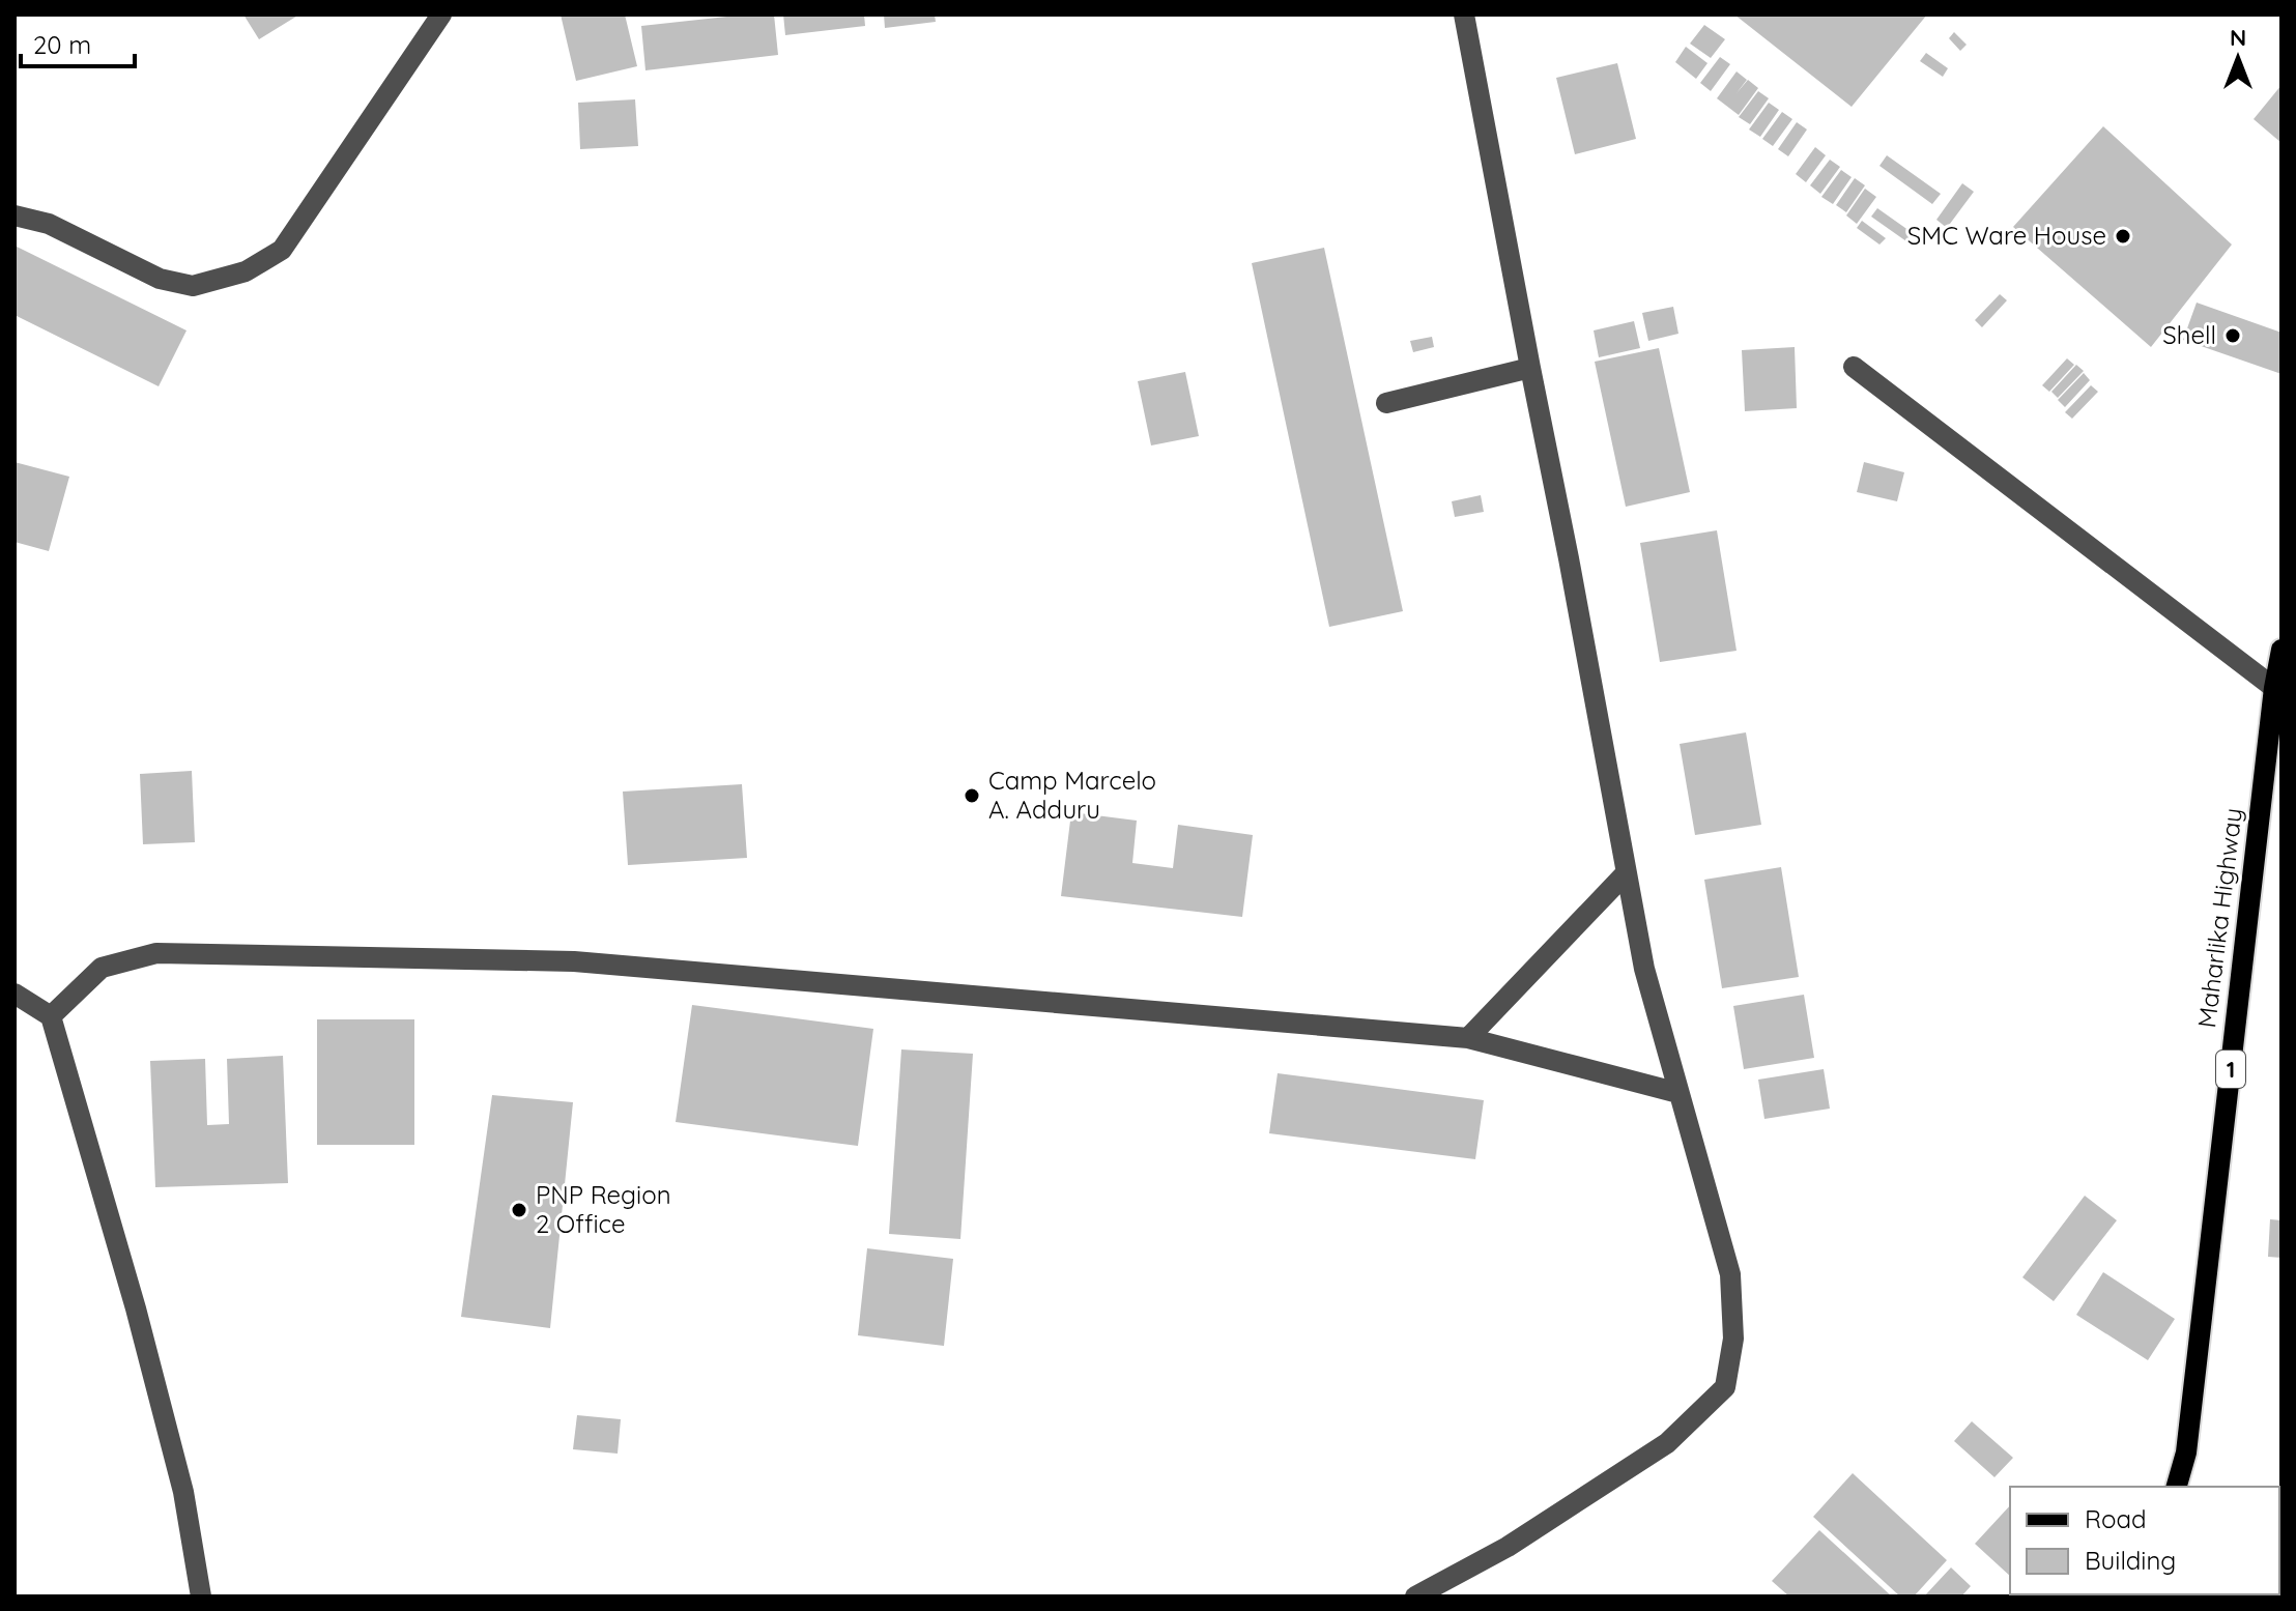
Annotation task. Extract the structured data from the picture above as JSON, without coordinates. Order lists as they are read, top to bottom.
{
  "streets": {
    "main road": ["Maharlika Highway", "1"]
  },
  "places": [
    "SMC Ware House",
    "Shell",
    "Camp Marcelo A. Adduru",
    "PNP Region 2 Office"
  ],
  "legend": ["Road", "Building"],
  "scale_bar": "20 m",
  "north": "top"
}
